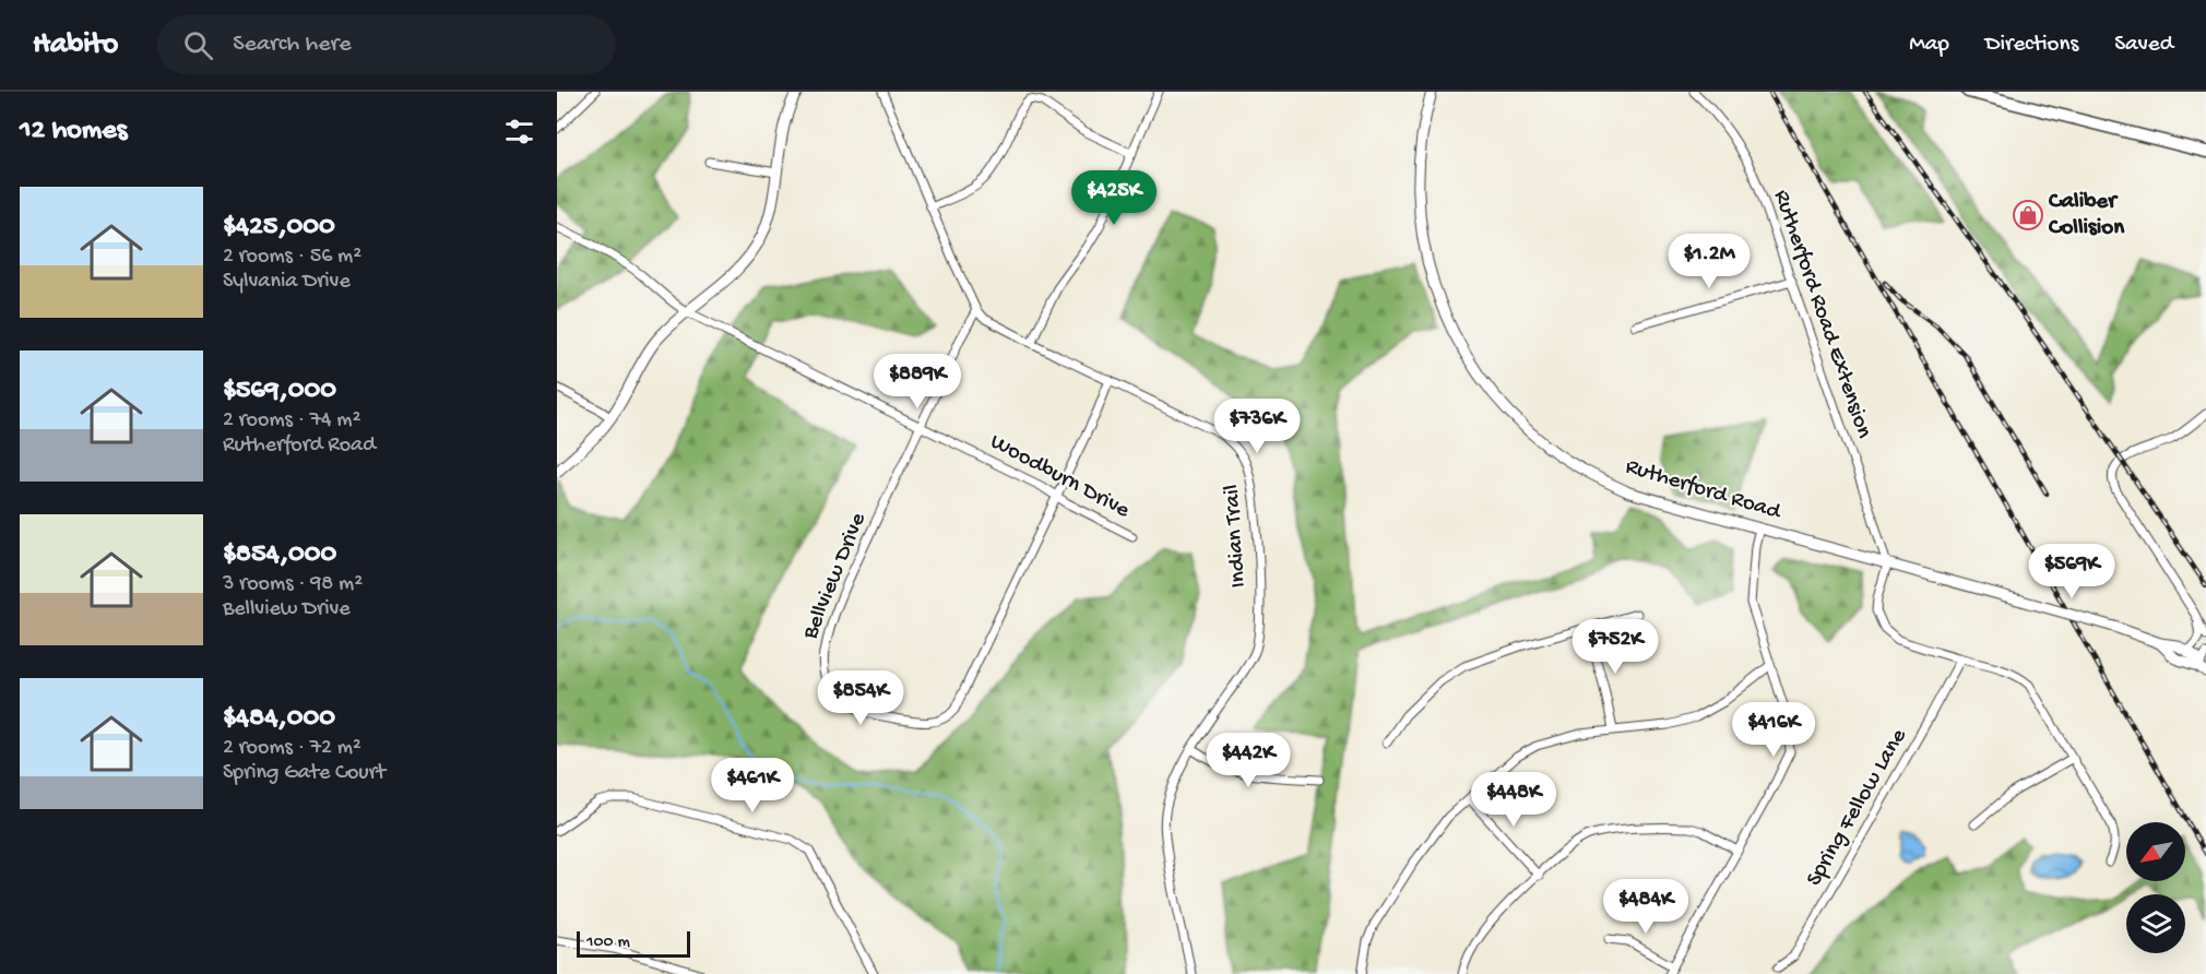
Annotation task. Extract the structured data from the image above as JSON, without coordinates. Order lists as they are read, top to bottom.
{
  "streets": {
    "street": [
      "Rutherford Road Extension",
      "Woodburn Drive",
      "Rutherford Road",
      "Indian Trail",
      "Bellview Drive",
      "Spring Fellow Lane"
    ]
  },
  "crossings": [
    ["Rutherford Road Extension", "Rutherford Road"],
    ["Woodburn Drive", "Bellview Drive"],
    ["Indian Trail", "Bellview Drive"]
  ],
  "places": {
    "shop": ["Caliber Collision"]
  },
  "scale_bar": "100 m",
  "north": "bottom left",
  "page": {
    "header": "Habito",
    "search": "Search here",
    "nav": ["Map", "Directions", "Saved"],
    "heading": "12 homes",
    "list": [
      {
        "name": "$425,000",
        "note": "2 rooms · 56 m² · Sylvania Drive"
      },
      {
        "name": "$569,000",
        "note": "2 rooms · 74 m² · Rutherford Road"
      },
      {
        "name": "$854,000",
        "note": "3 rooms · 98 m² · Bellview Drive"
      },
      {
        "name": "$484,000",
        "note": "2 rooms · 72 m² · Spring Gate Court"
      }
    ],
    "price": [
      "$425K",
      "$1.2M",
      "$889K",
      "$736K",
      "$569K",
      "$752K",
      "$854K",
      "$416K",
      "$442K",
      "$461K",
      "$448K",
      "$484K"
    ],
    "scale": "100 m"
  }
}
